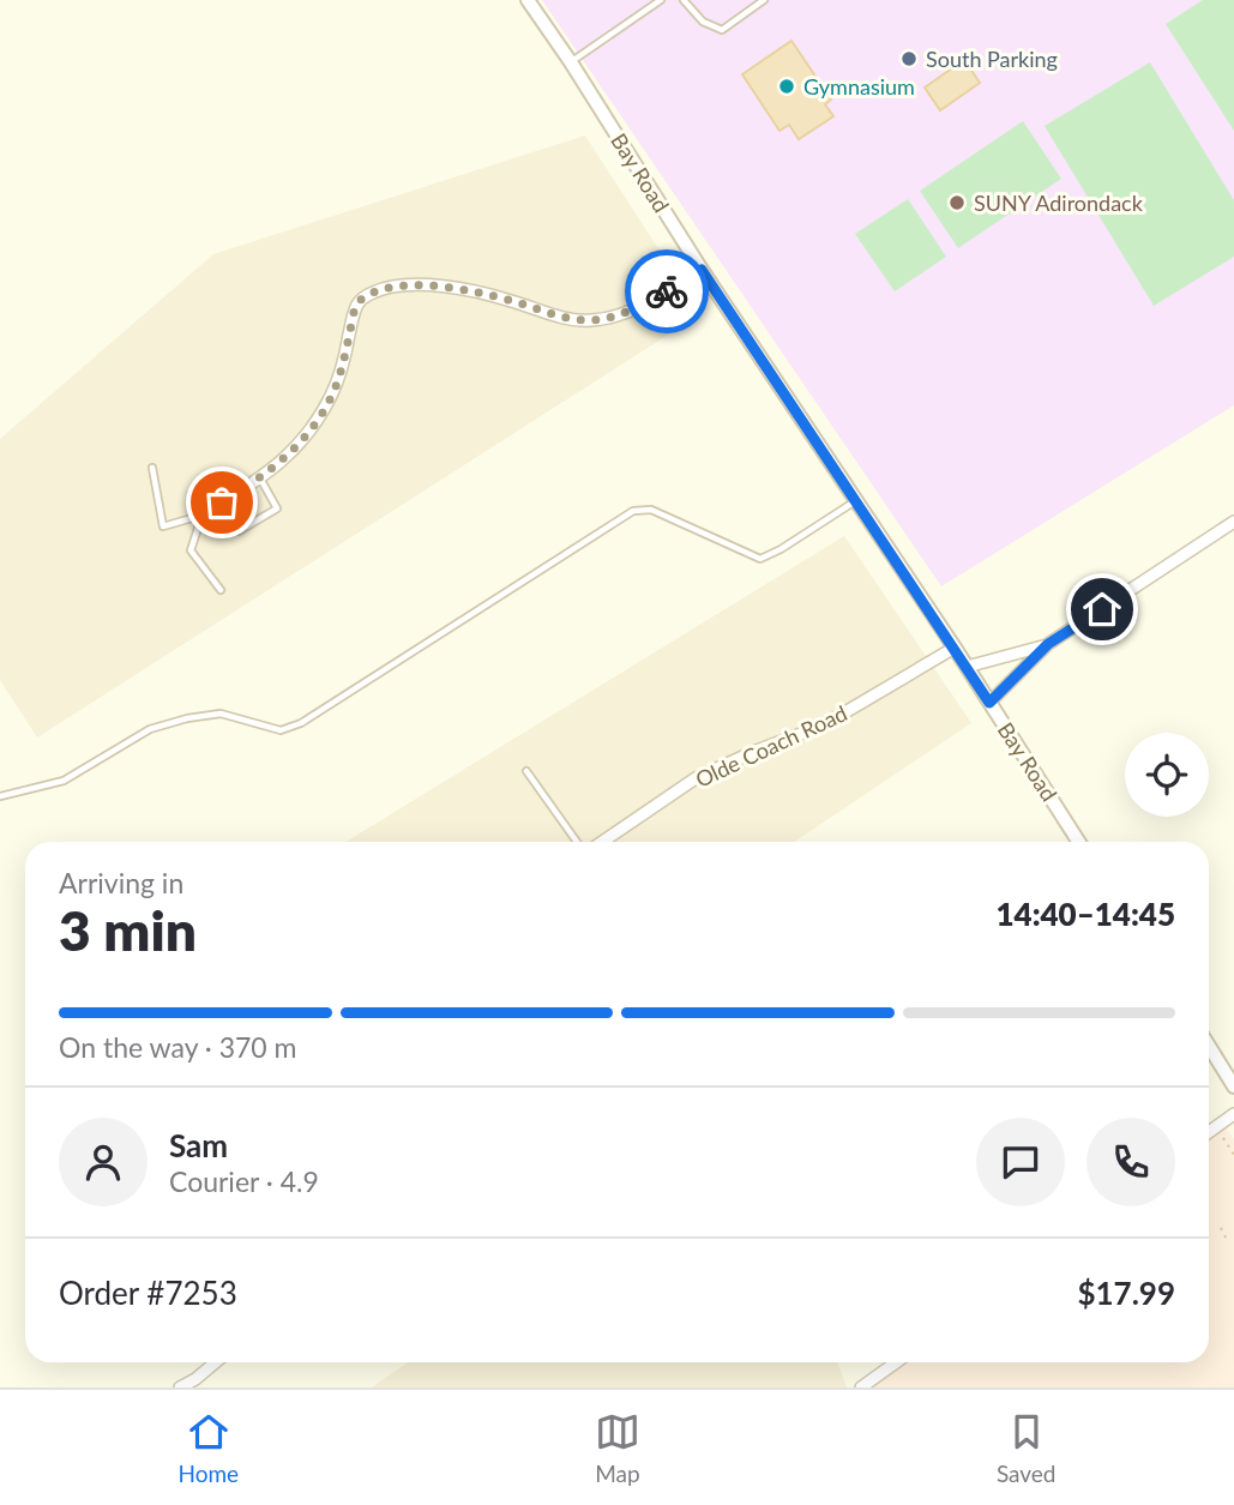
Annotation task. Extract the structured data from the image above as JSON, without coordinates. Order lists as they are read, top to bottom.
{
  "streets": {
    "street": ["Bay Road", "Olde Coach Road"]
  },
  "crossings": [
    ["Bay Road", "Olde Coach Road"]
  ],
  "places": ["South Parking", "Gymnasium", "SUNY Adirondack"],
  "page": {
    "heading": ["3 min", "Arriving in", "14:40–14:45"],
    "panel": [
      "Sam",
      "Courier · 4.9",
      "Order #7253",
      "$17.99"
    ],
    "bar": "On the way · 370 m",
    "tabs": ["Home", "Map", "Saved"]
  }
}
